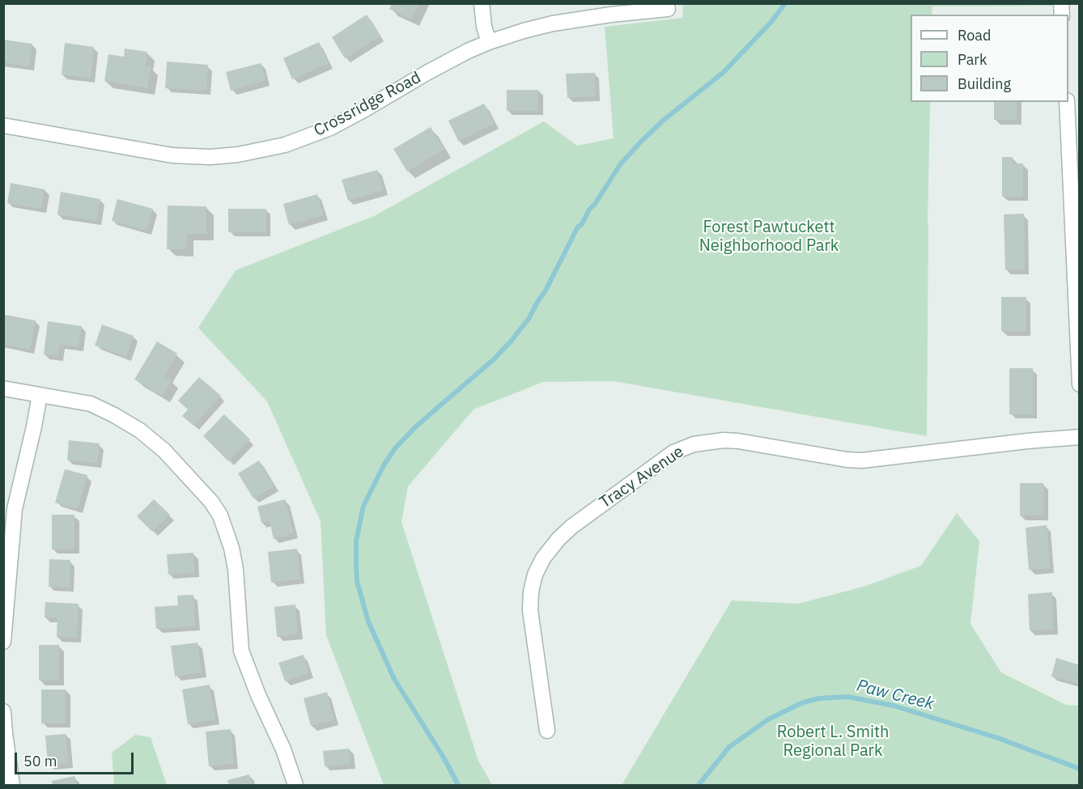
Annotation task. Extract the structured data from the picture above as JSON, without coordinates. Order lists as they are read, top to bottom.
{
  "streets": {
    "street": ["Crossridge Road", "Tracy Avenue"]
  },
  "water": ["Paw Creek"],
  "parks": ["Forest Pawtuckett Neighborhood Park", "Robert L. Smith Regional Park"],
  "legend": ["Road", "Park", "Building"],
  "scale_bar": "50 m"
}
